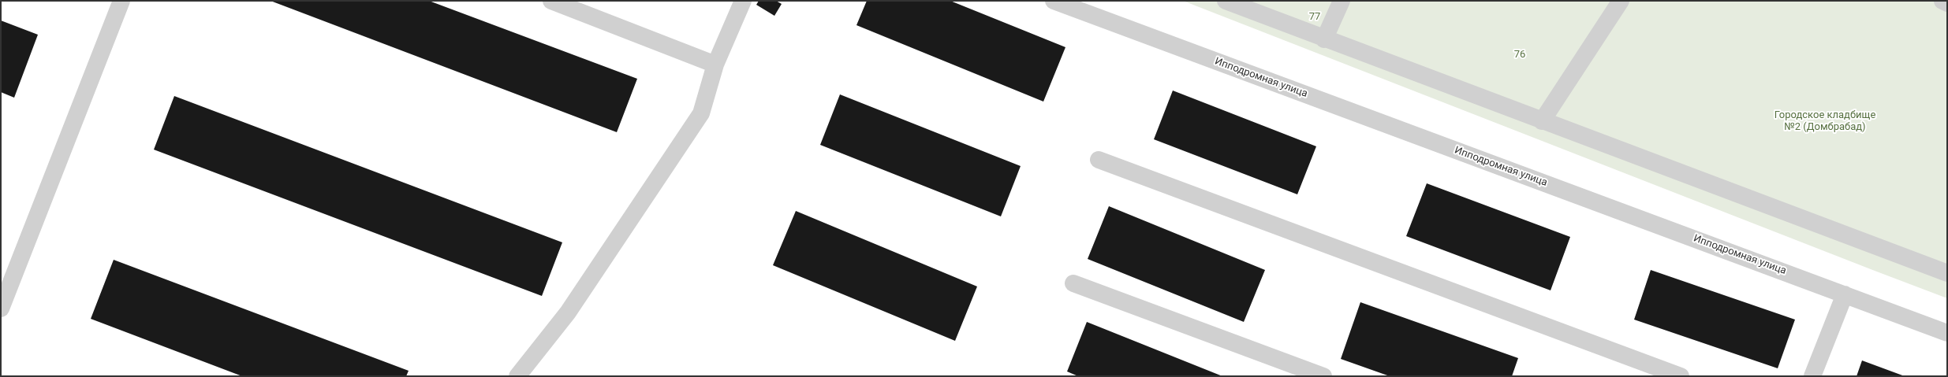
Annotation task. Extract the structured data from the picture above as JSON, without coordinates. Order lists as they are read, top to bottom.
{
  "streets": {
    "street": ["Ипподромная улица"]
  },
  "parks": ["77", "76", "Городское кладбище №2 (Домбрабад)"]
}
